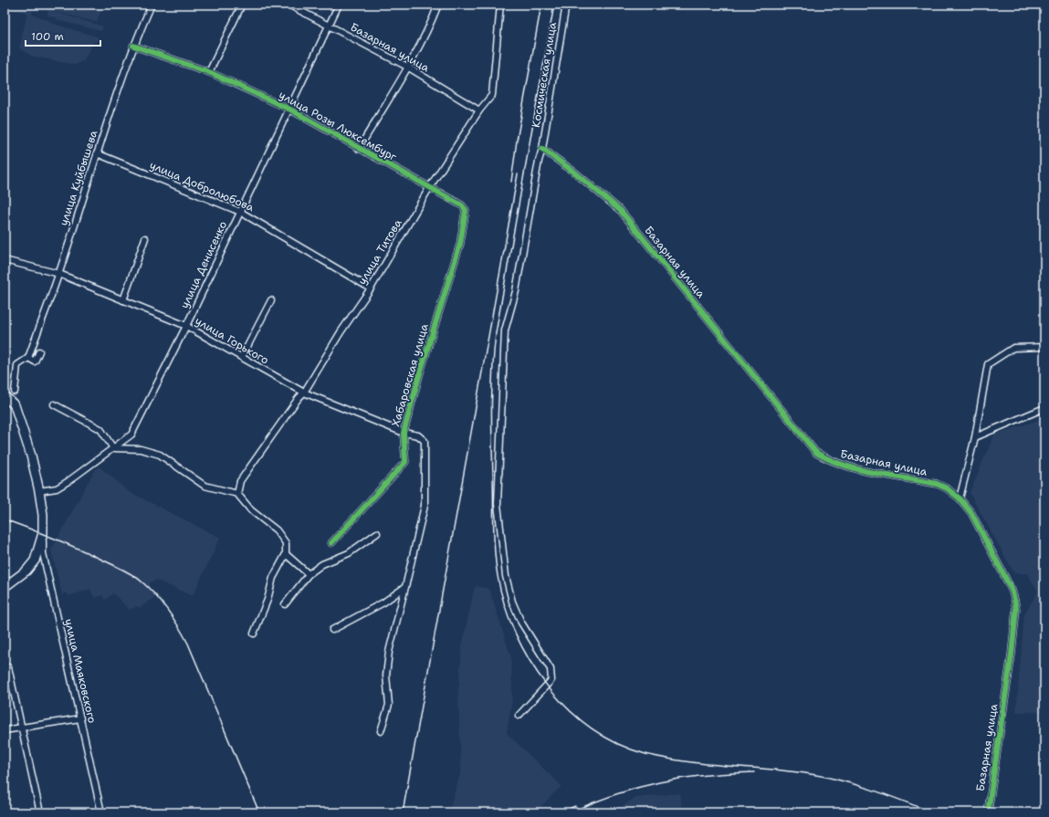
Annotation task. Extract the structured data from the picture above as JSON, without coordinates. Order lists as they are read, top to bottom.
{
  "streets": {
    "street": [
      "Базарная улица",
      "Космическая улица",
      "улица Розы Люксембург",
      "улица Куйбышева",
      "улица Добролюбова",
      "улица Титова",
      "улица Денисенко",
      "улица Горького",
      "Хабаровская улица",
      "улица Маяковского"
    ]
  },
  "crossings": [
    ["Базарная улица", "Космическая улица"],
    ["Базарная улица", "улица Титова"],
    ["Базарная улица", "улица Денисенко"],
    ["улица Розы Люксембург", "улица Куйбышева"],
    ["улица Розы Люксембург", "улица Титова"],
    ["улица Розы Люксембург", "улица Денисенко"],
    ["улица Розы Люксембург", "Хабаровская улица"],
    ["улица Куйбышева", "улица Добролюбова"],
    ["улица Куйбышева", "улица Горького"],
    ["улица Добролюбова", "улица Титова"],
    ["улица Добролюбова", "улица Денисенко"],
    ["улица Титова", "улица Горького"],
    ["улица Денисенко", "улица Горького"],
    ["улица Горького", "Хабаровская улица"]
  ],
  "scale_bar": "100 m"
}
